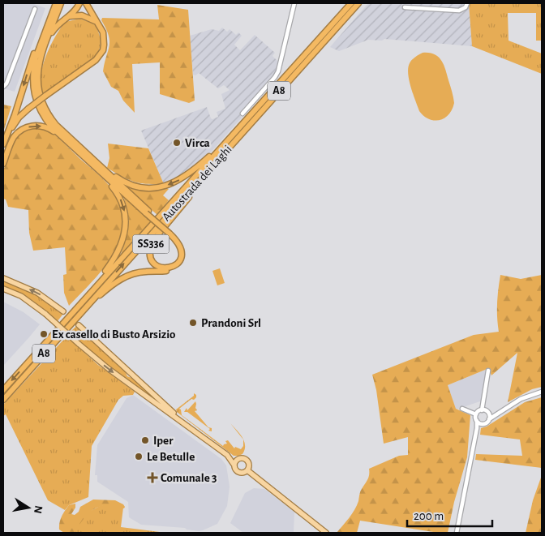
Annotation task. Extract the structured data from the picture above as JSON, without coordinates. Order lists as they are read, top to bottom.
{
  "streets": {
    "highway": ["A8", "Autostrada dei Laghi", "SS336"]
  },
  "crossings": [
    ["Autostrada dei Laghi", "SS336"]
  ],
  "places": {
    "other": [
      "Virca",
      "Prandoni Srl",
      "Ex casello di Busto Arsizio",
      "Iper",
      "Le Betulle"
    ],
    "health": ["Comunale 3"]
  },
  "scale_bar": "200 m",
  "north": "right"
}
